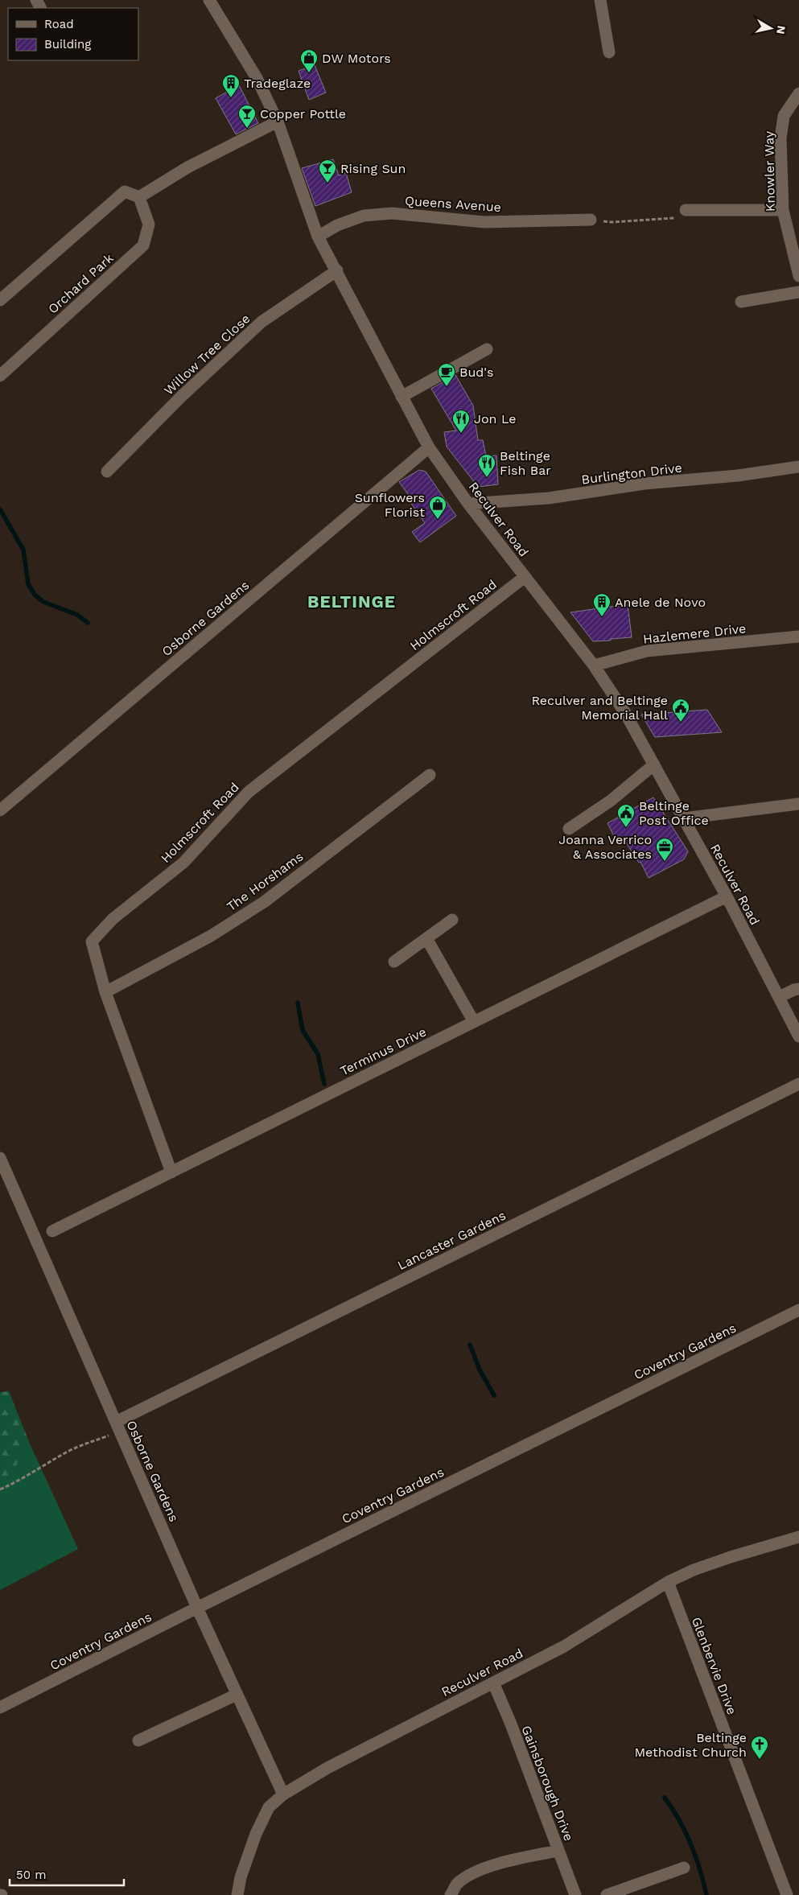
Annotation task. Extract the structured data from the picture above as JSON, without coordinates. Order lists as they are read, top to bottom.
{
  "streets": {
    "street": [
      "Knowler Way",
      "Queens Avenue",
      "Orchard Park",
      "Willow Tree Close",
      "Burlington Drive",
      "Reculver Road",
      "Holmscroft Road",
      "Osborne Gardens",
      "Hazlemere Drive",
      "The Horshams",
      "Terminus Drive",
      "Lancaster Gardens",
      "Coventry Gardens",
      "Glenbervie Drive",
      "Gainsborough Drive"
    ]
  },
  "crossings": [
    ["Queens Avenue", "Reculver Road"],
    ["Willow Tree Close", "Reculver Road"],
    ["Burlington Drive", "Reculver Road"],
    ["Reculver Road", "Holmscroft Road"],
    ["Reculver Road", "Osborne Gardens"],
    ["Reculver Road", "Hazlemere Drive"],
    ["Reculver Road", "Terminus Drive"],
    ["Reculver Road", "Glenbervie Drive"],
    ["Reculver Road", "Gainsborough Drive"],
    ["Holmscroft Road", "The Horshams"],
    ["Holmscroft Road", "Terminus Drive"],
    ["Osborne Gardens", "Lancaster Gardens"],
    ["Osborne Gardens", "Coventry Gardens"]
  ],
  "districts": ["BELTINGE"],
  "places": {
    "shop": ["DW Motors", "Sunflowers Florist"],
    "building": ["Tradeglaze", "Anele de Novo"],
    "bar": ["Copper Pottle", "Rising Sun"],
    "cafe": ["Bud's"],
    "restaurant": ["Jon Le", "Beltinge Fish Bar"],
    "public building": ["Reculver and Beltinge Memorial Hall", "Beltinge Post Office"],
    "office": ["Joanna Verrico & Associates"],
    "church": ["Beltinge Methodist Church"]
  },
  "legend": ["Road", "Building"],
  "scale_bar": "50 m",
  "north": "right"
}
